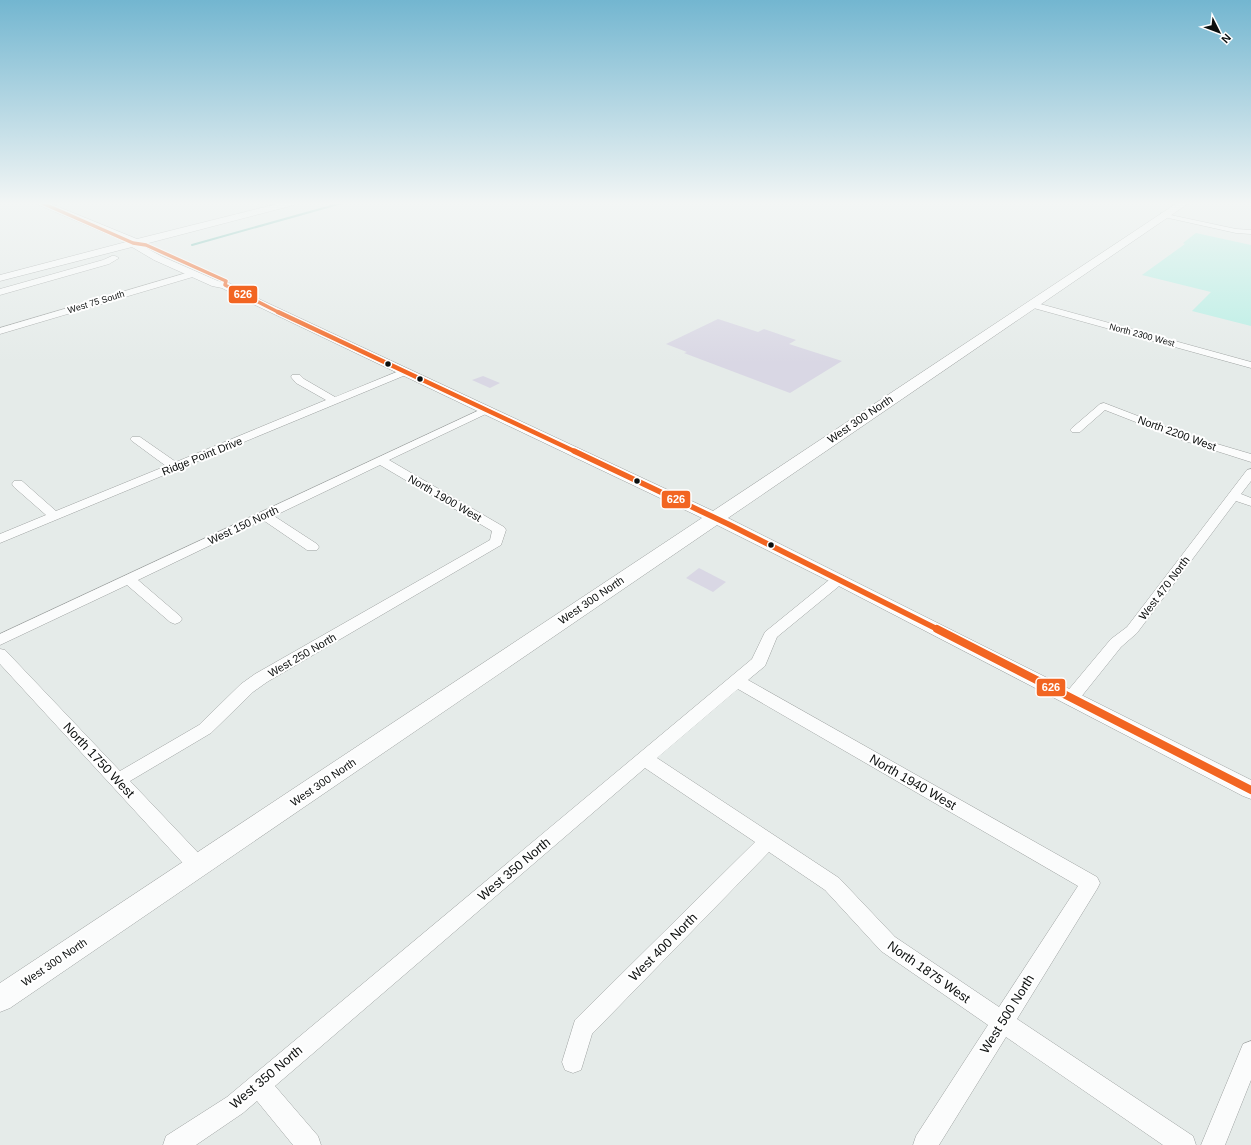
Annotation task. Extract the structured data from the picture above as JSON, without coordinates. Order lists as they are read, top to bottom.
{
  "streets": {
    "main road": ["West 300 North"],
    "street": [
      "West 75 South",
      "North 2300 West",
      "North 2200 West",
      "Ridge Point Drive",
      "North 1900 West",
      "West 150 North",
      "West 470 North",
      "West 250 North",
      "North 1750 West",
      "North 1940 West",
      "West 350 North",
      "West 400 North",
      "North 1875 West",
      "West 500 North"
    ]
  },
  "crossings": [
    ["North 2300 West", "West 300 North"],
    ["West 300 North", "North 1750 West"],
    ["North 1900 West", "West 150 North"],
    ["North 1900 West", "West 250 North"],
    ["West 250 North", "North 1750 West"],
    ["North 1940 West", "West 350 North"],
    ["North 1940 West", "West 500 North"],
    ["West 350 North", "North 1875 West"],
    ["West 400 North", "North 1875 West"],
    ["North 1875 West", "West 500 North"]
  ],
  "lines": ["transit line 626"],
  "north": "bottom right"
}
